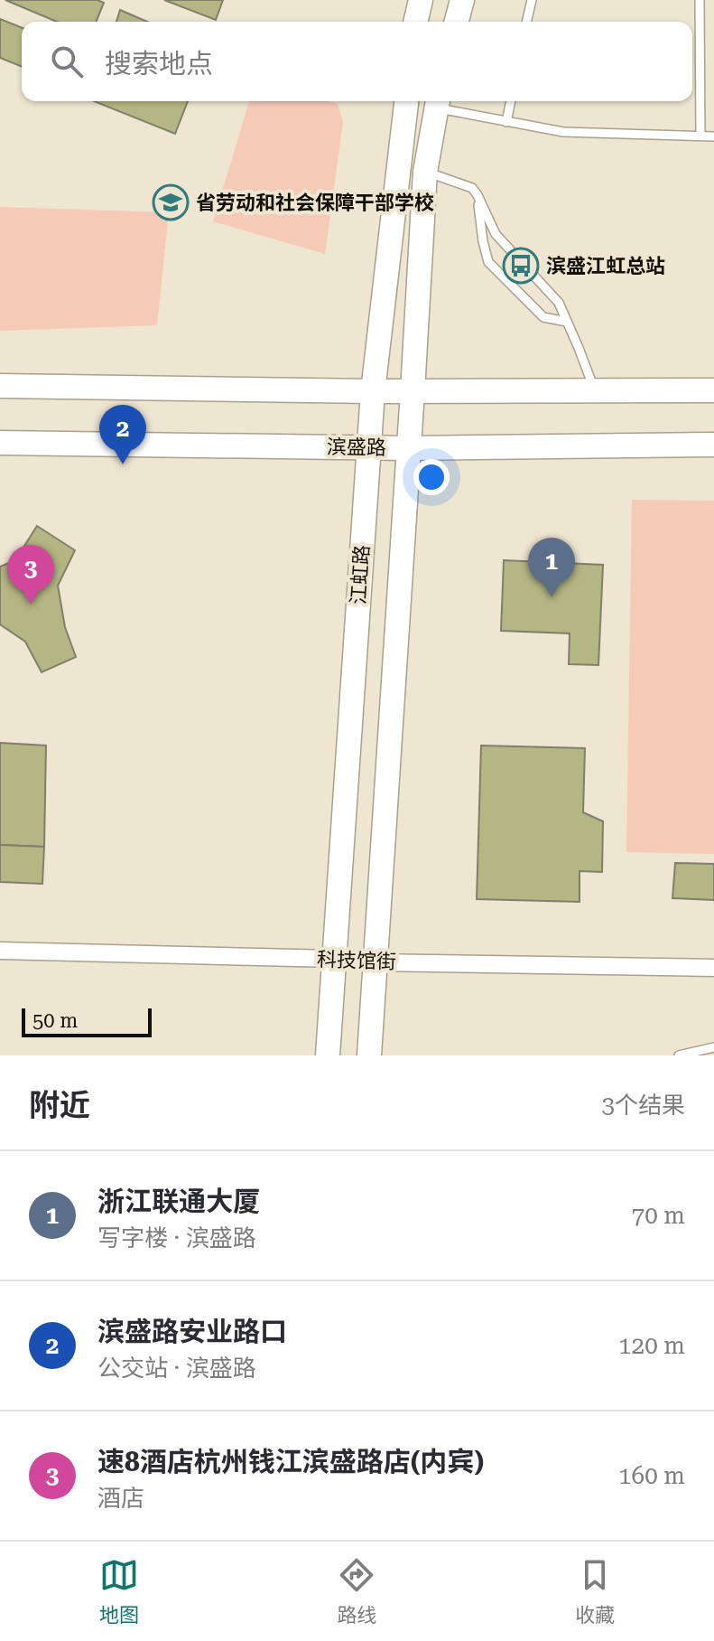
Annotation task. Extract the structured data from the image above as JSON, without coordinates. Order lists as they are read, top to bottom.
{
  "streets": {
    "main road": ["滨盛路", "江虹路"],
    "street": ["科技馆街"]
  },
  "crossings": [
    ["滨盛路", "江虹路"],
    ["江虹路", "科技馆街"]
  ],
  "places": {
    "school or university": ["省劳动和社会保障干部学校"],
    "bus stop": ["滨盛江虹总站"]
  },
  "scale_bar": "50 m",
  "page": {
    "search": "搜索地点",
    "pins": ["2", "1", "3"],
    "scale": "50 m",
    "heading": ["附近", "3个结果"],
    "list": [
      {
        "mark": "1",
        "name": "浙江联通大厦",
        "note": "写字楼 · 滨盛路",
        "value": "70 m"
      },
      {
        "mark": "2",
        "name": "滨盛路安业路口",
        "note": "公交站 · 滨盛路",
        "value": "120 m"
      },
      {
        "mark": "3",
        "name": "速8酒店杭州钱江滨盛路店(内宾)",
        "note": "酒店",
        "value": "160 m"
      }
    ],
    "nav": ["地图", "路线", "收藏"]
  }
}
